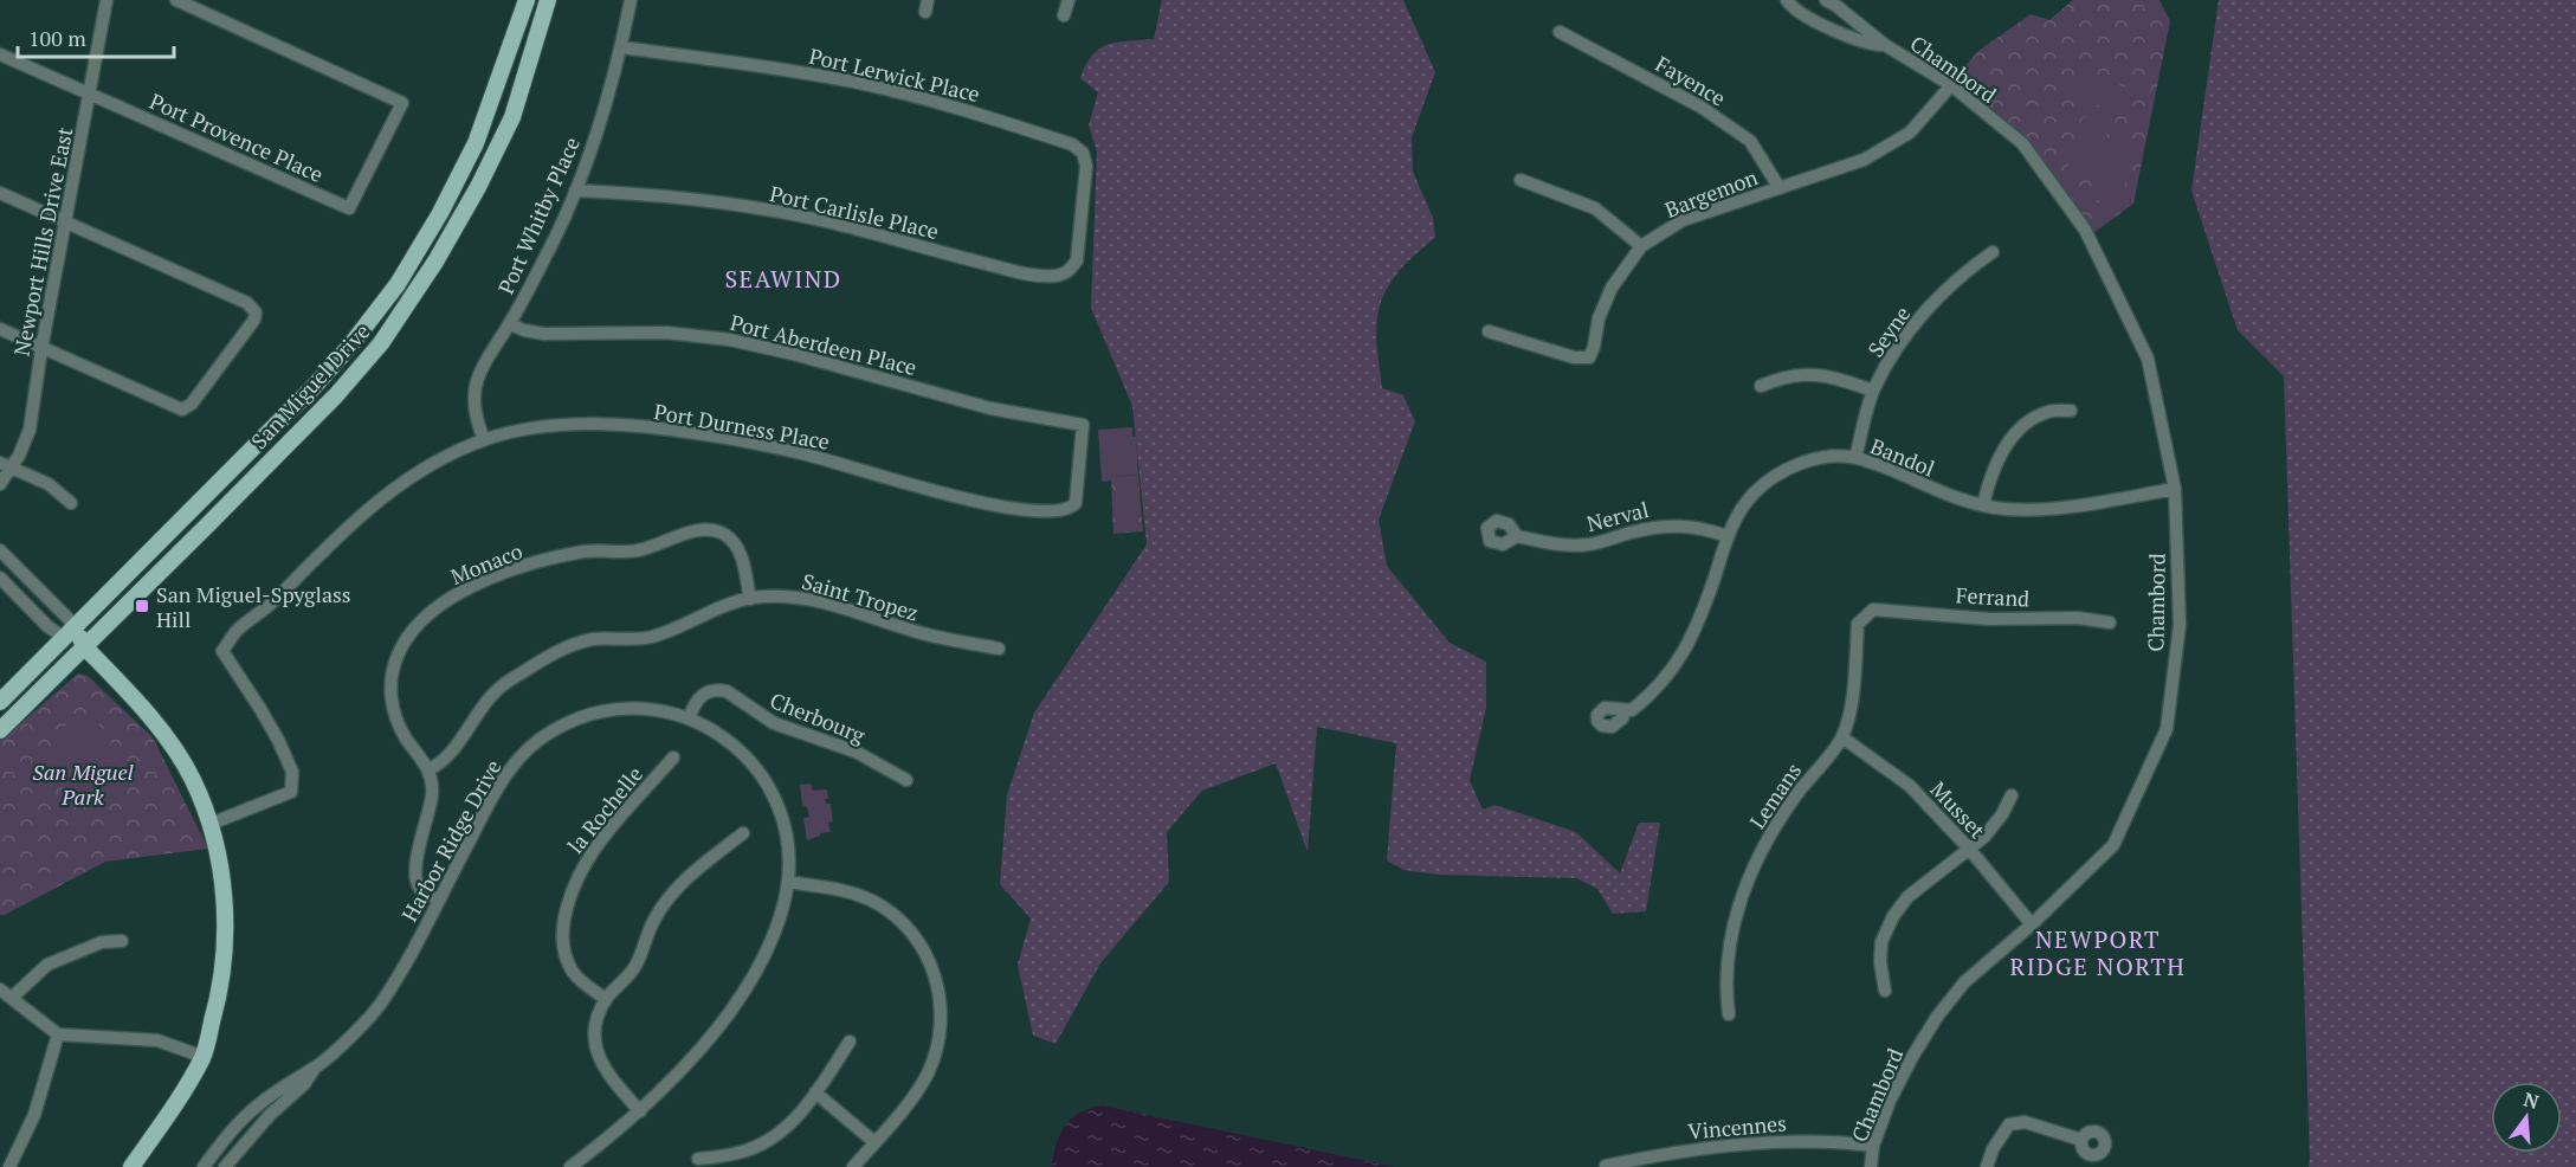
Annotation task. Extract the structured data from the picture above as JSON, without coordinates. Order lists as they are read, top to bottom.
{
  "streets": {
    "main road": ["San Miguel Drive"],
    "street": [
      "Chambord",
      "Port Lerwick Place",
      "Fayence",
      "Port Provence Place",
      "Bargemon",
      "Port Carlisle Place",
      "Port Whitby Place",
      "Newport Hills Drive East",
      "Seyne",
      "Port Aberdeen Place",
      "Port Durness Place",
      "Bandol",
      "Nerval",
      "Monaco",
      "Saint Tropez",
      "Ferrand",
      "Cherbourg",
      "Lemans",
      "la Rochelle",
      "Musset",
      "Harbor Ridge Drive",
      "Vincennes"
    ]
  },
  "crossings": [
    ["Chambord", "Bargemon"],
    ["Chambord", "Bandol"],
    ["Chambord", "Musset"],
    ["Chambord", "Vincennes"],
    ["Port Lerwick Place", "Port Carlisle Place"],
    ["Port Lerwick Place", "Port Whitby Place"],
    ["Fayence", "Bargemon"],
    ["Port Provence Place", "Newport Hills Drive East"],
    ["Port Carlisle Place", "Port Whitby Place"],
    ["Port Whitby Place", "Port Aberdeen Place"],
    ["Port Whitby Place", "Port Durness Place"],
    ["Seyne", "Bandol"],
    ["Port Aberdeen Place", "Port Durness Place"],
    ["Bandol", "Nerval"],
    ["Monaco", "Saint Tropez"],
    ["Ferrand", "Lemans"],
    ["Cherbourg", "Harbor Ridge Drive"],
    ["Lemans", "Musset"]
  ],
  "districts": ["SEAWIND", "NEWPORT RIDGE NORTH"],
  "parks": ["San Miguel Park"],
  "places": {
    "transit": ["San Miguel-Spyglass Hill"]
  },
  "scale_bar": "100 m",
  "north": "top"
}
